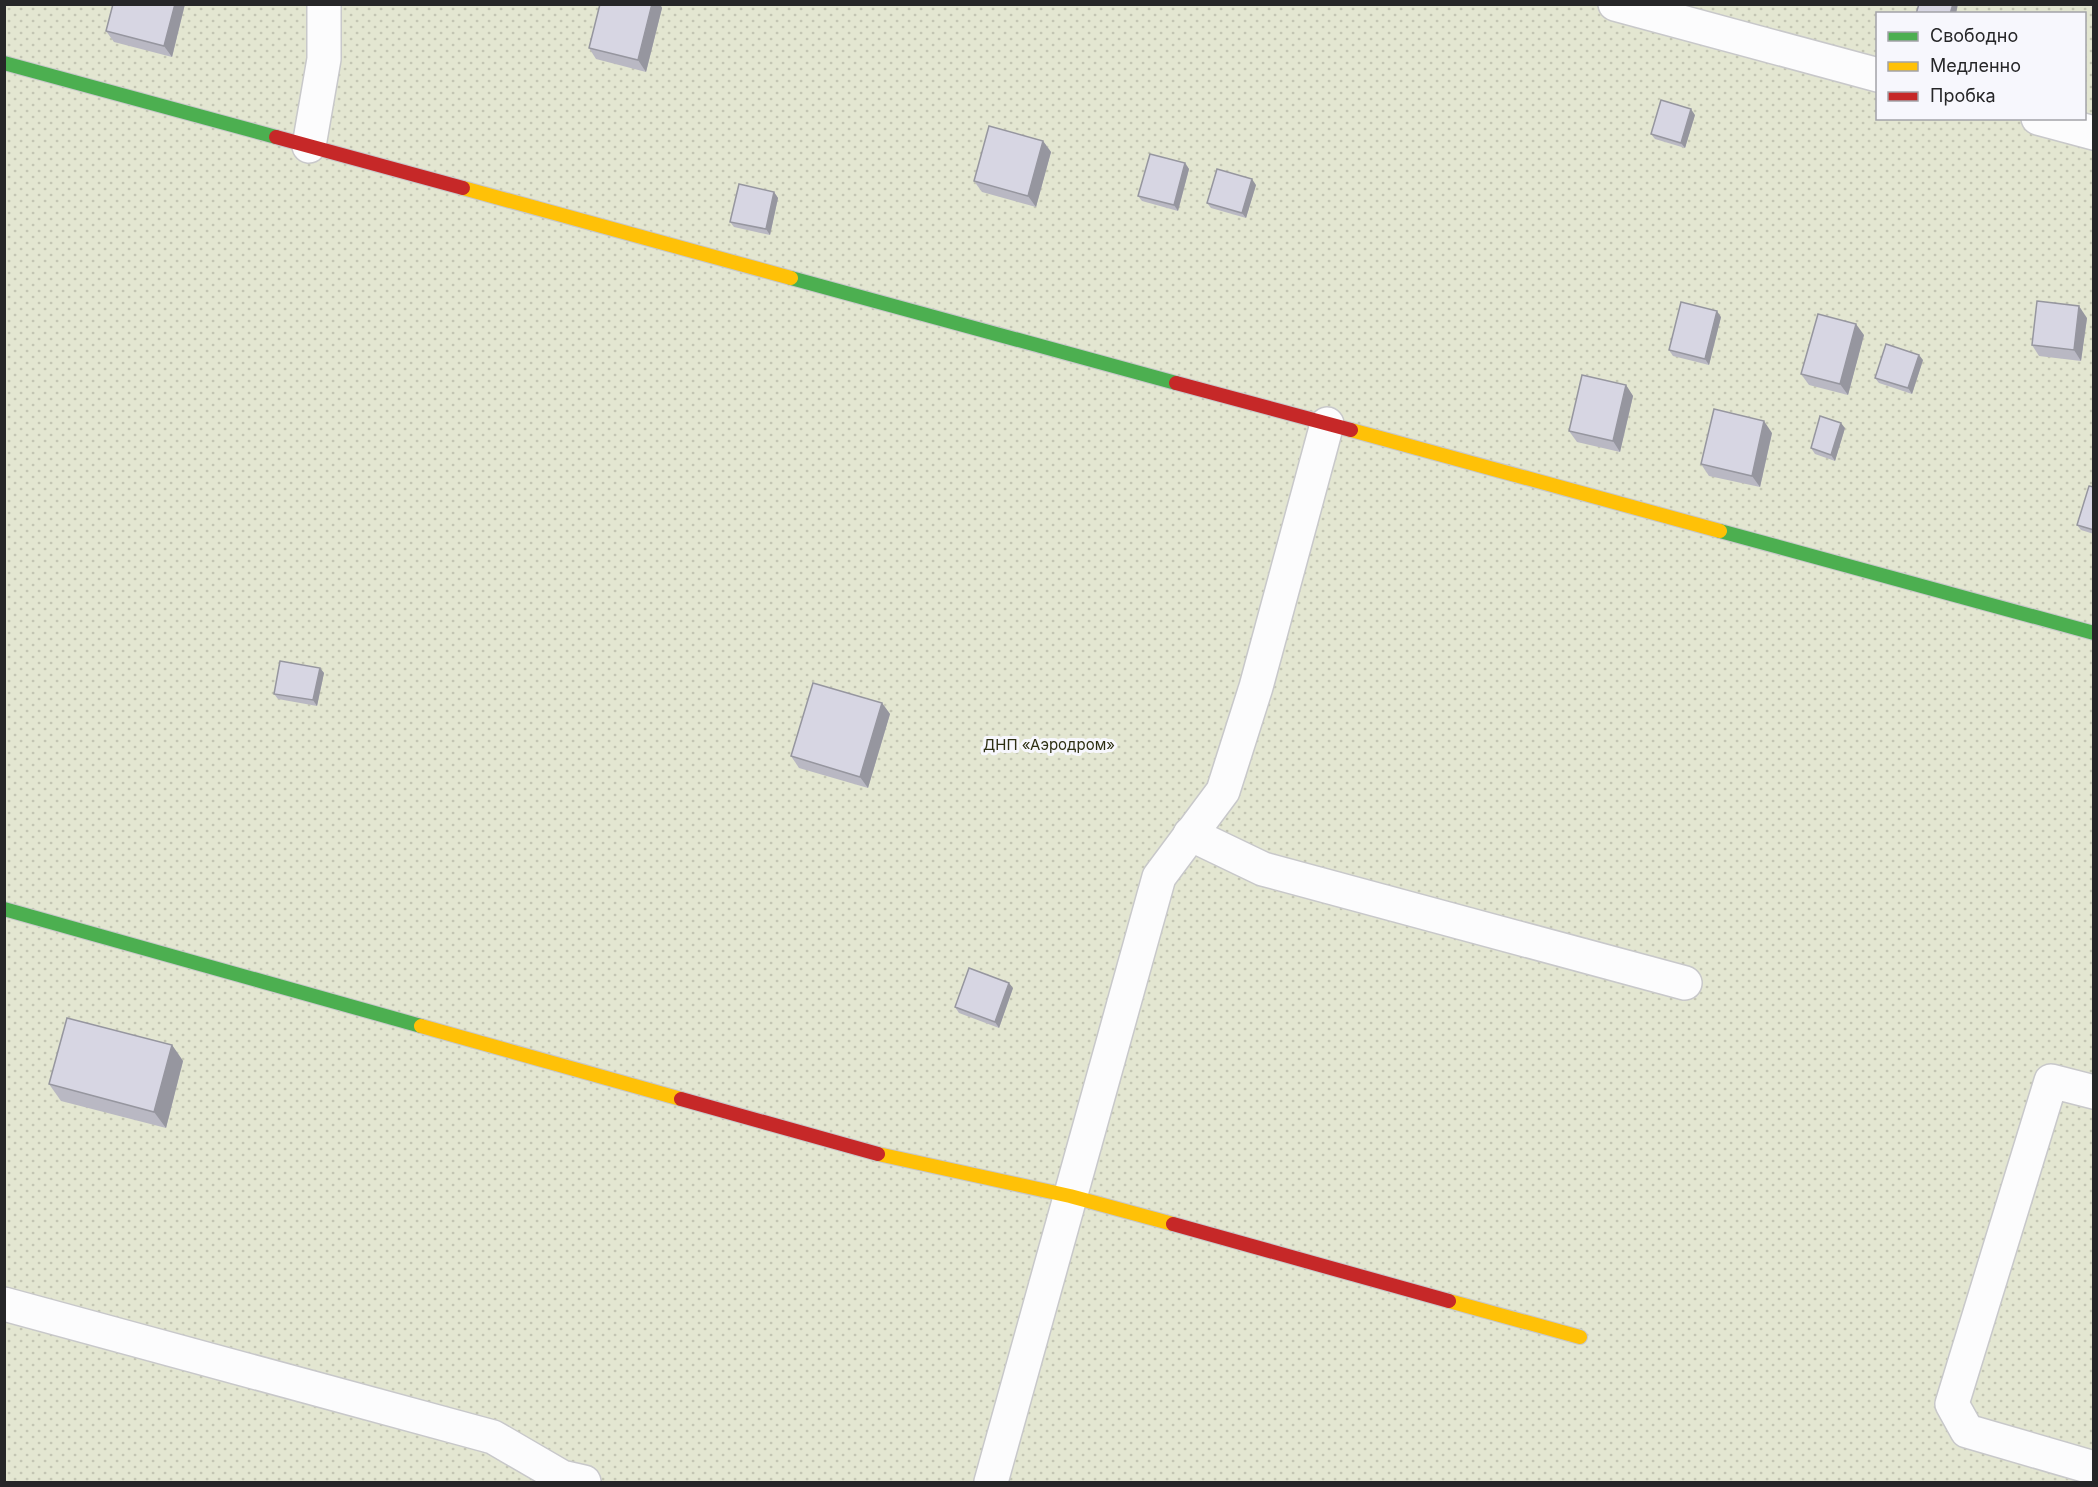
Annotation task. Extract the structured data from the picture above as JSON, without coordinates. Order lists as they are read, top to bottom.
{
  "parks": ["ДНП «Аэродром»"],
  "legend": ["Свободно", "Медленно", "Пробка"]
}
